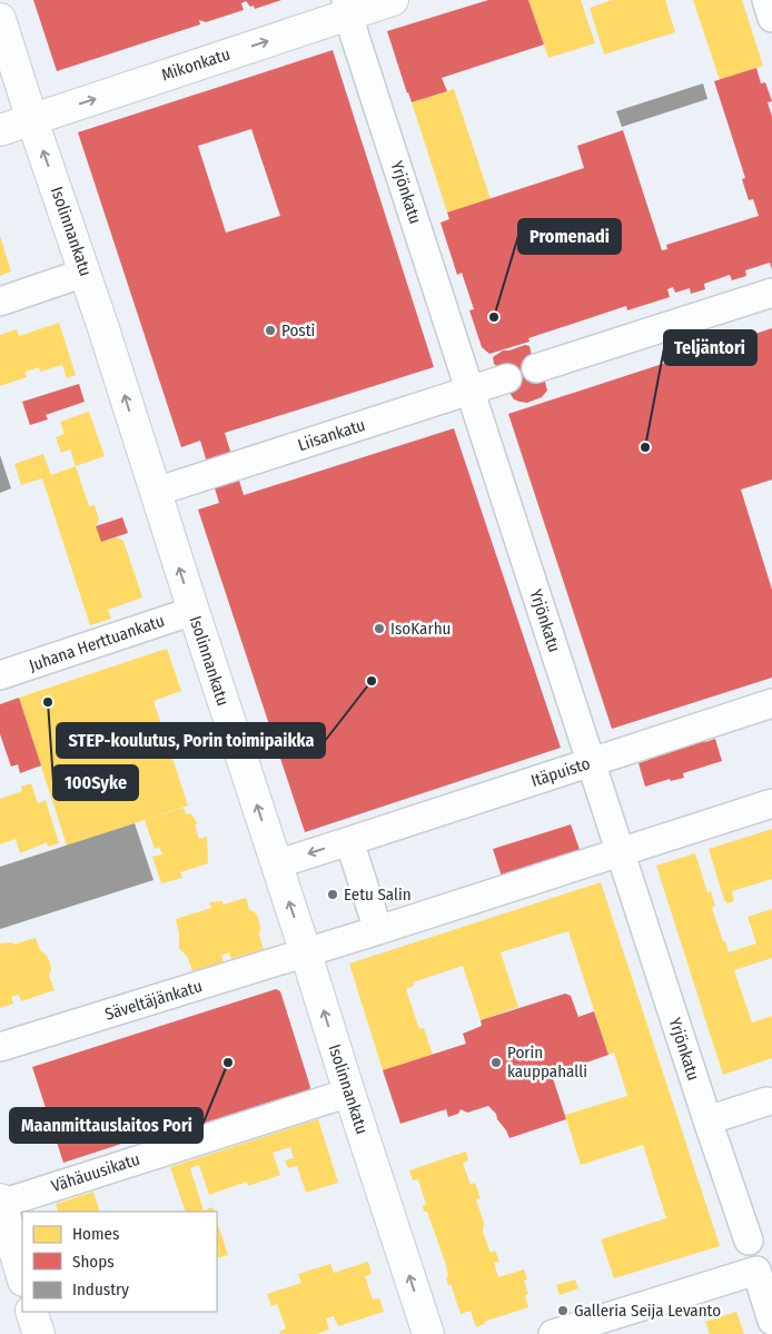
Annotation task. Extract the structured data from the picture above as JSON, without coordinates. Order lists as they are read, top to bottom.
{
  "streets": {
    "main road": ["Mikonkatu", "Isolinnankatu"],
    "street": [
      "Yrjönkatu",
      "Liisankatu",
      "Juhana Herttuankatu",
      "Itäpuisto",
      "Säveltäjänkatu",
      "Vähäuusikatu"
    ]
  },
  "crossings": [
    ["Mikonkatu", "Yrjönkatu"],
    ["Mikonkatu", "Isolinnankatu"],
    ["Yrjönkatu", "Liisankatu"],
    ["Yrjönkatu", "Itäpuisto"],
    ["Isolinnankatu", "Liisankatu"],
    ["Isolinnankatu", "Juhana Herttuankatu"],
    ["Isolinnankatu", "Itäpuisto"],
    ["Isolinnankatu", "Säveltäjänkatu"],
    ["Isolinnankatu", "Vähäuusikatu"]
  ],
  "one_way": ["Mikonkatu", "Isolinnankatu"],
  "places": [
    "Promenadi",
    "Posti",
    "Teljäntori",
    "IsoKarhu",
    "STEP-koulutus, Porin toimipaikka",
    "100Syke",
    "Eetu Salin",
    "Maanmittauslaitos Pori",
    "Porin kauppahalli",
    "Galleria Seija Levanto"
  ],
  "legend": ["Homes", "Shops", "Industry"]
}
